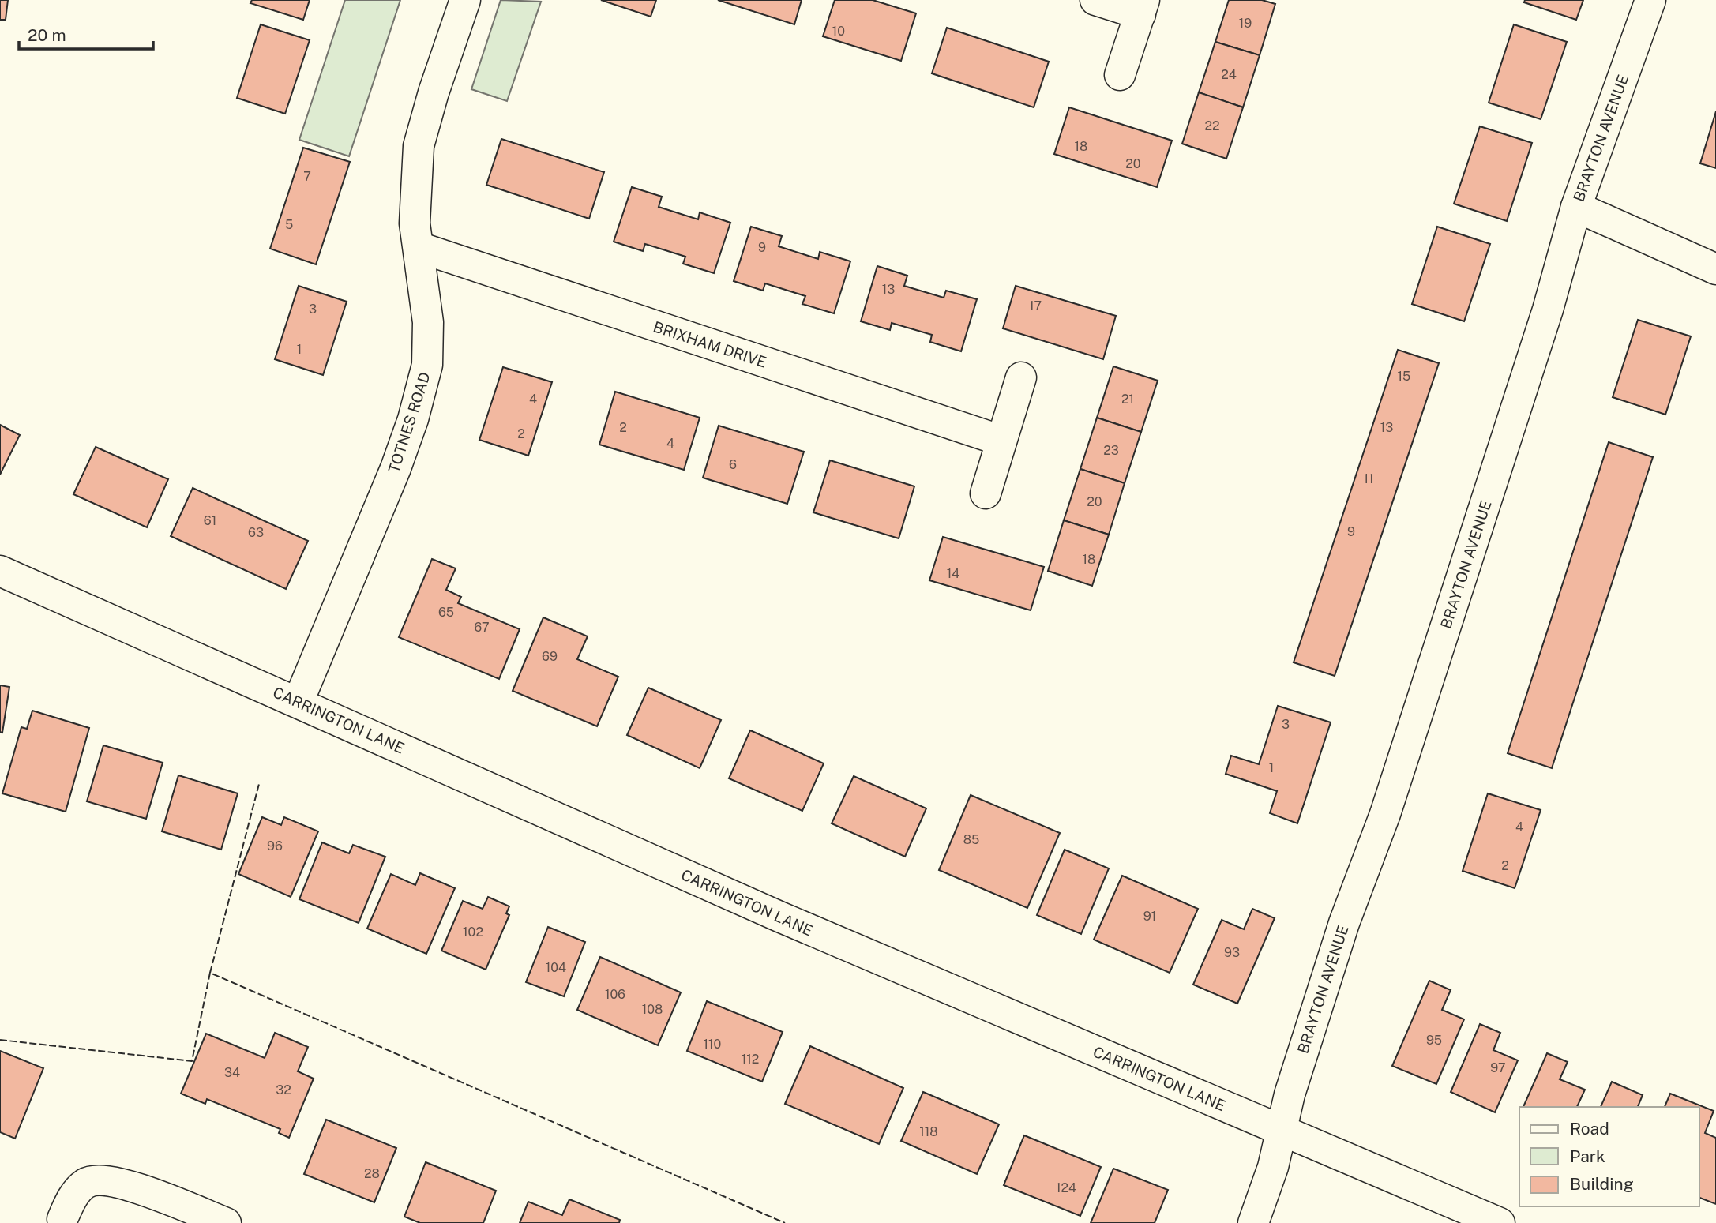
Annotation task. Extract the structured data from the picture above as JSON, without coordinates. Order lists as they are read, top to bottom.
{
  "streets": {
    "street": [
      "BRAYTON AVENUE",
      "BRIXHAM DRIVE",
      "TOTNES ROAD",
      "CARRINGTON LANE"
    ]
  },
  "crossings": [
    ["BRAYTON AVENUE", "CARRINGTON LANE"],
    ["BRIXHAM DRIVE", "TOTNES ROAD"],
    ["TOTNES ROAD", "CARRINGTON LANE"]
  ],
  "house_numbers": [
    "19",
    "10",
    "24",
    "22",
    "18",
    "20",
    "7",
    "5",
    "9",
    "13",
    "17",
    "3",
    "1",
    "15",
    "4",
    "21",
    "2",
    "13",
    "2",
    "4",
    "23",
    "6",
    "11",
    "20",
    "61",
    "9",
    "63",
    "18",
    "14",
    "65",
    "67",
    "69",
    "3",
    "1",
    "4",
    "85",
    "96",
    "2",
    "91",
    "102",
    "93",
    "104",
    "106",
    "108",
    "95",
    "110",
    "112",
    "97",
    "34",
    "32",
    "118",
    "28",
    "124"
  ],
  "legend": ["Road", "Park", "Building"],
  "scale_bar": "20 m"
}
